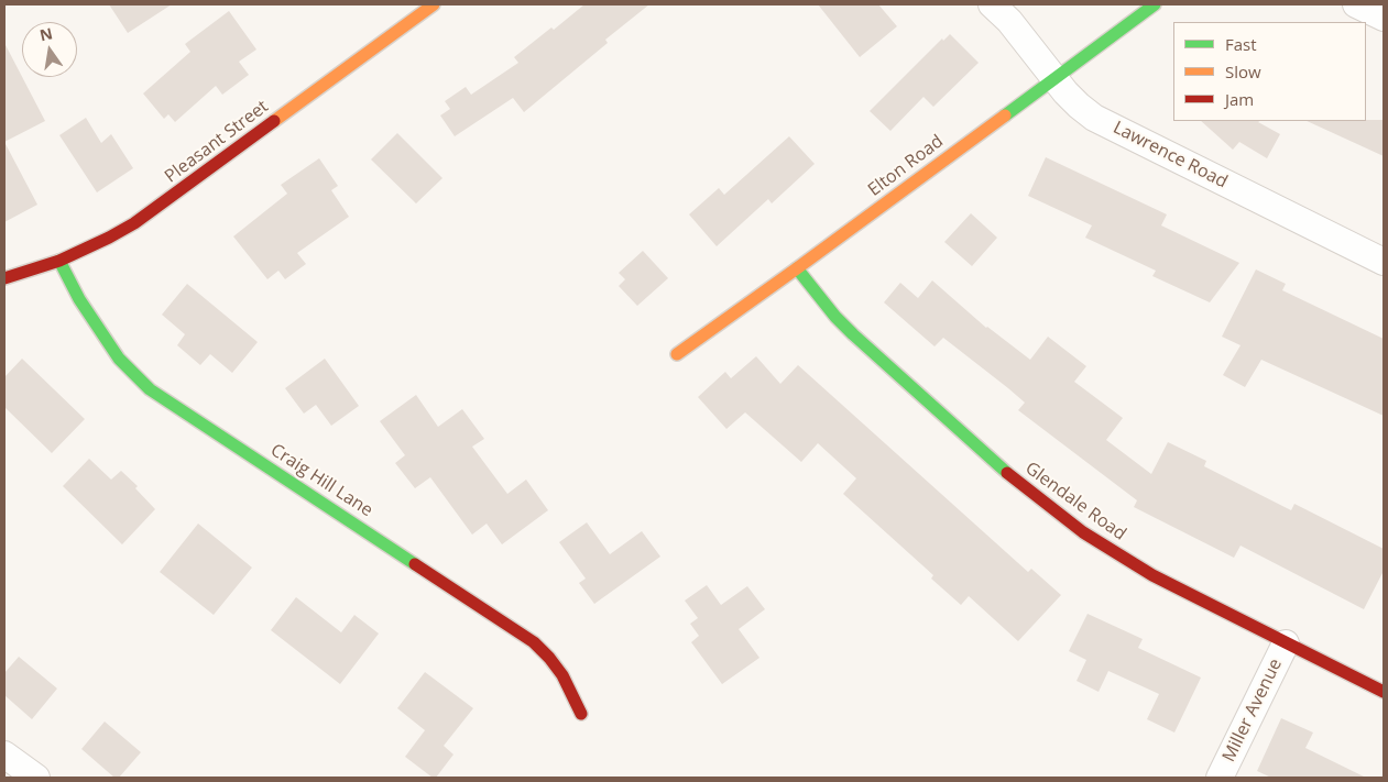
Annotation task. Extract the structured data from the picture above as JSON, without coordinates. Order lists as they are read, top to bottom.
{
  "streets": {
    "street": [
      "Pleasant Street",
      "Lawrence Road",
      "Elton Road",
      "Craig Hill Lane",
      "Glendale Road",
      "Miller Avenue"
    ]
  },
  "crossings": [
    ["Pleasant Street", "Craig Hill Lane"],
    ["Lawrence Road", "Elton Road"],
    ["Elton Road", "Glendale Road"],
    ["Glendale Road", "Miller Avenue"]
  ],
  "legend": ["Fast", "Slow", "Jam"],
  "north": "top"
}
